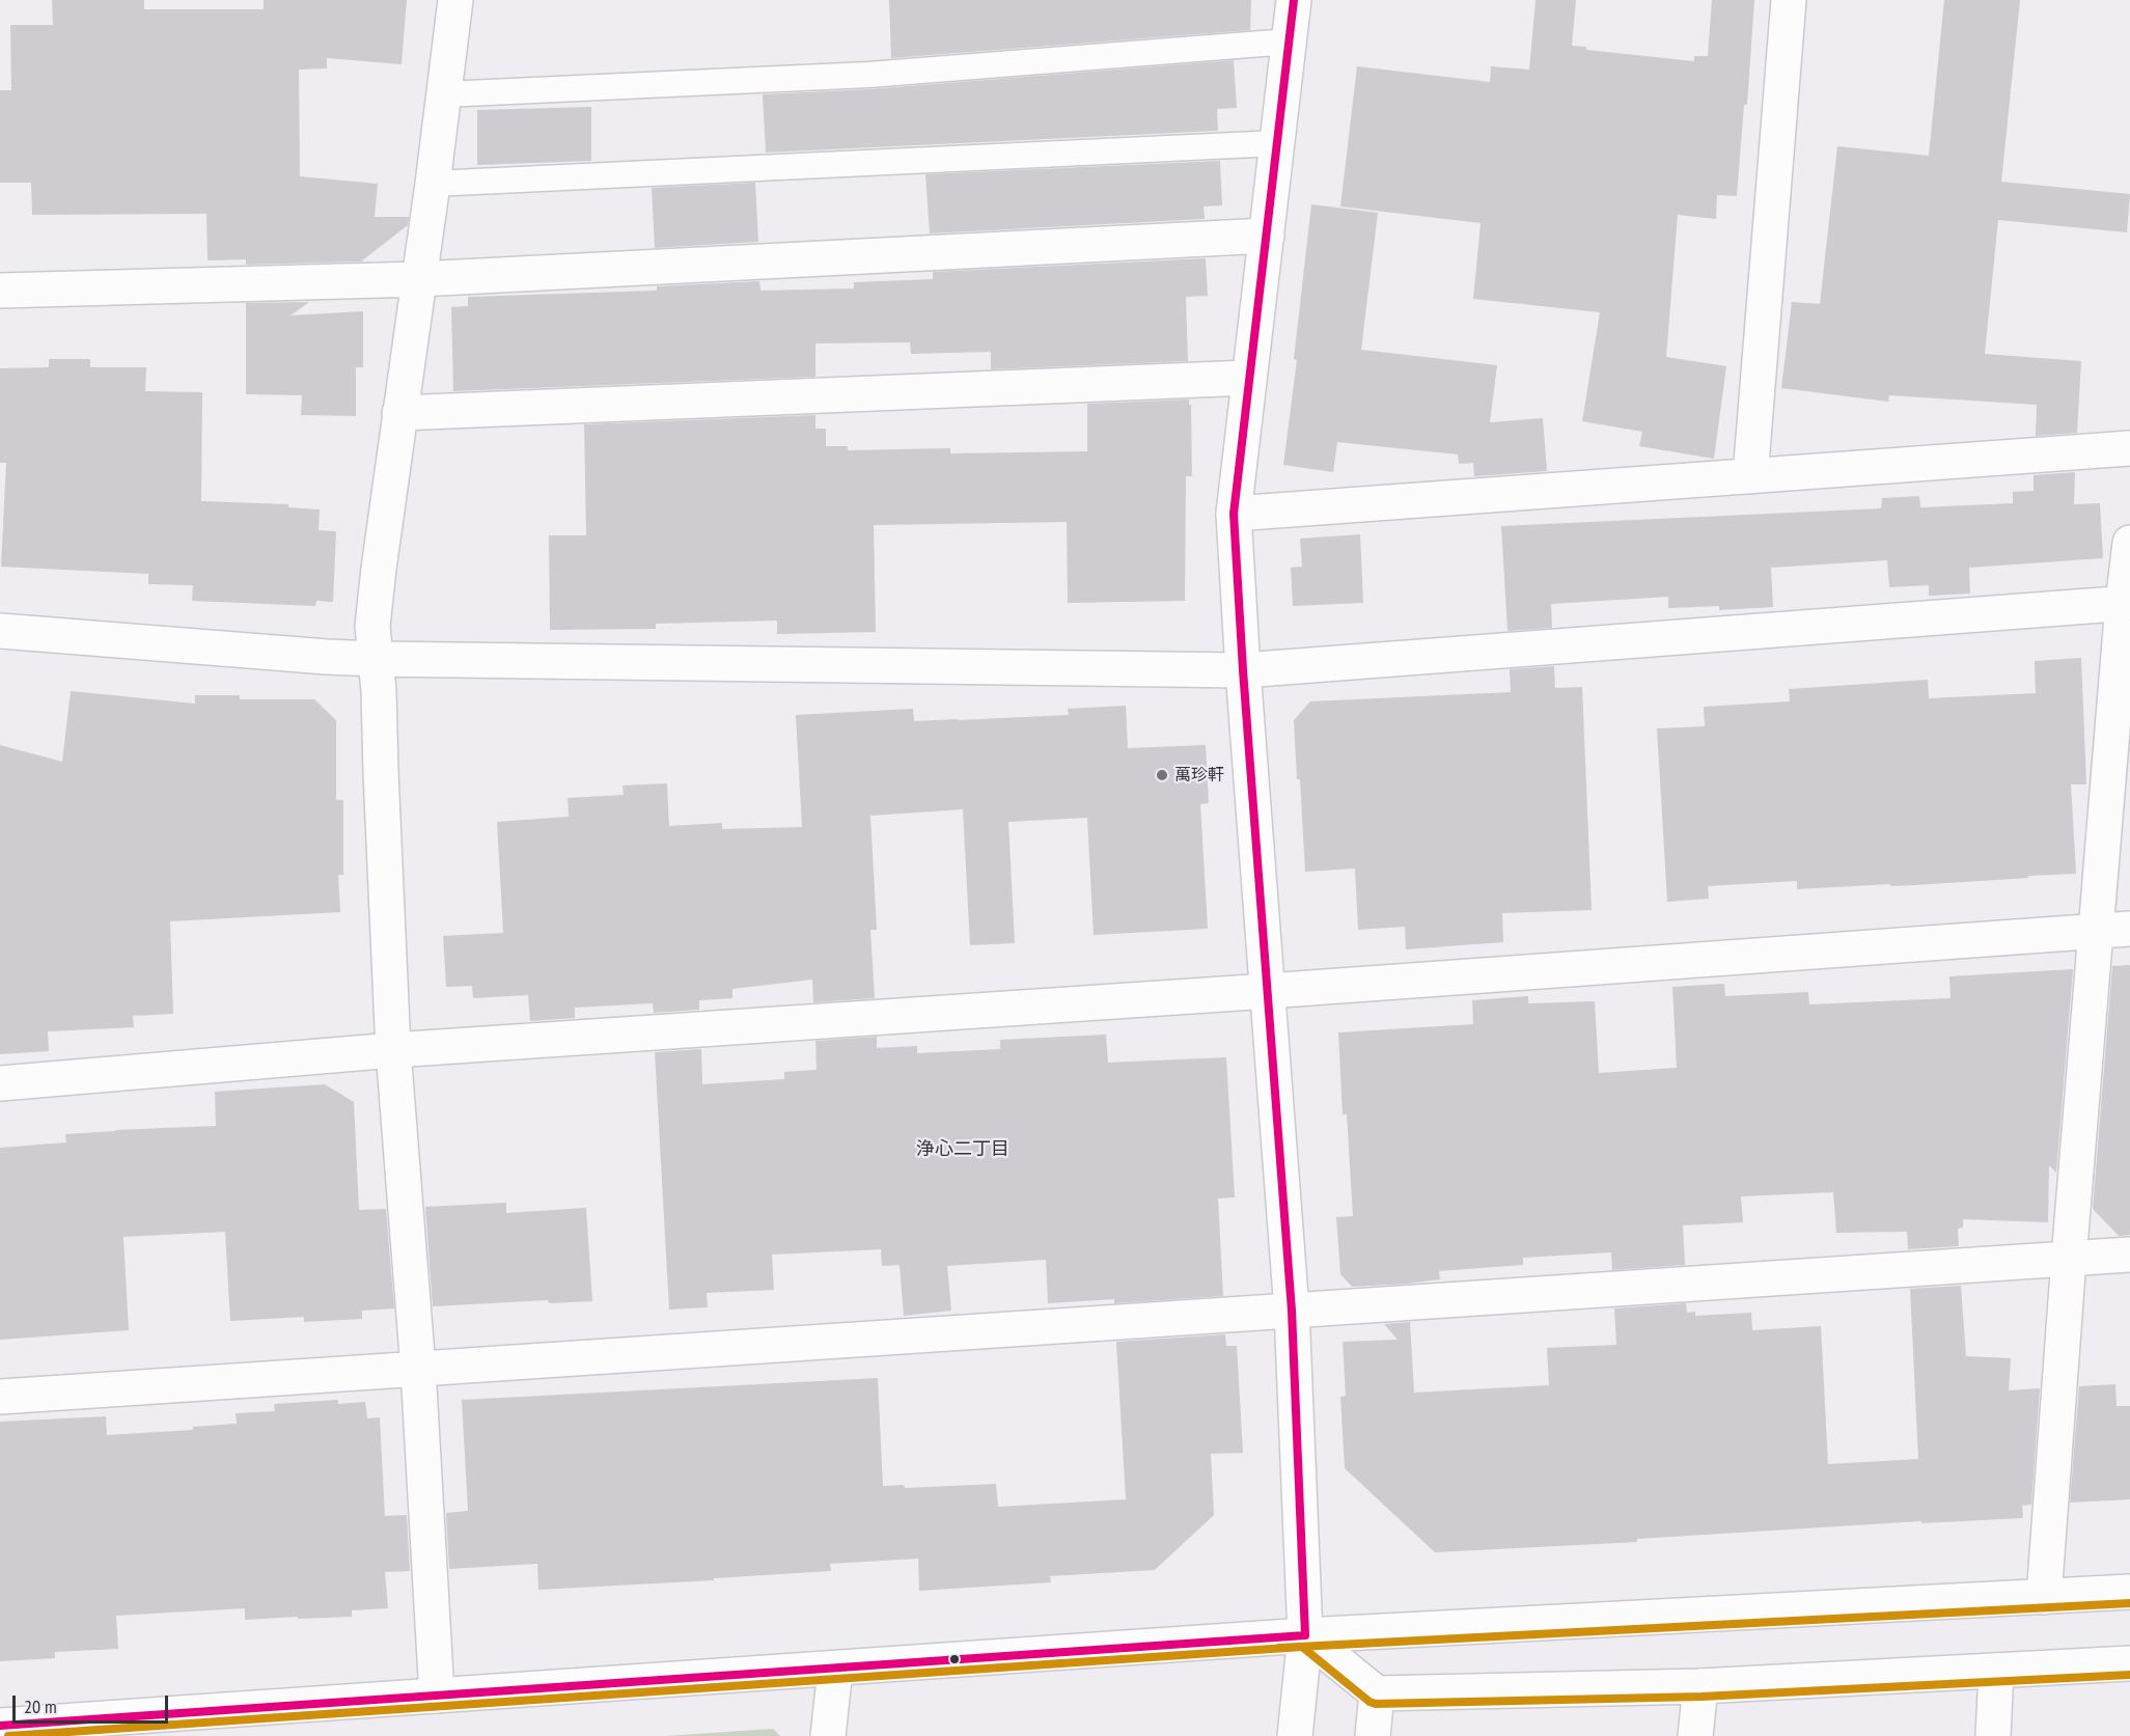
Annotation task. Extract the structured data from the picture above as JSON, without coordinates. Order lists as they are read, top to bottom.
{
  "districts": ["浄心二丁目"],
  "places": ["萬珍軒"],
  "scale_bar": "20 m"
}
